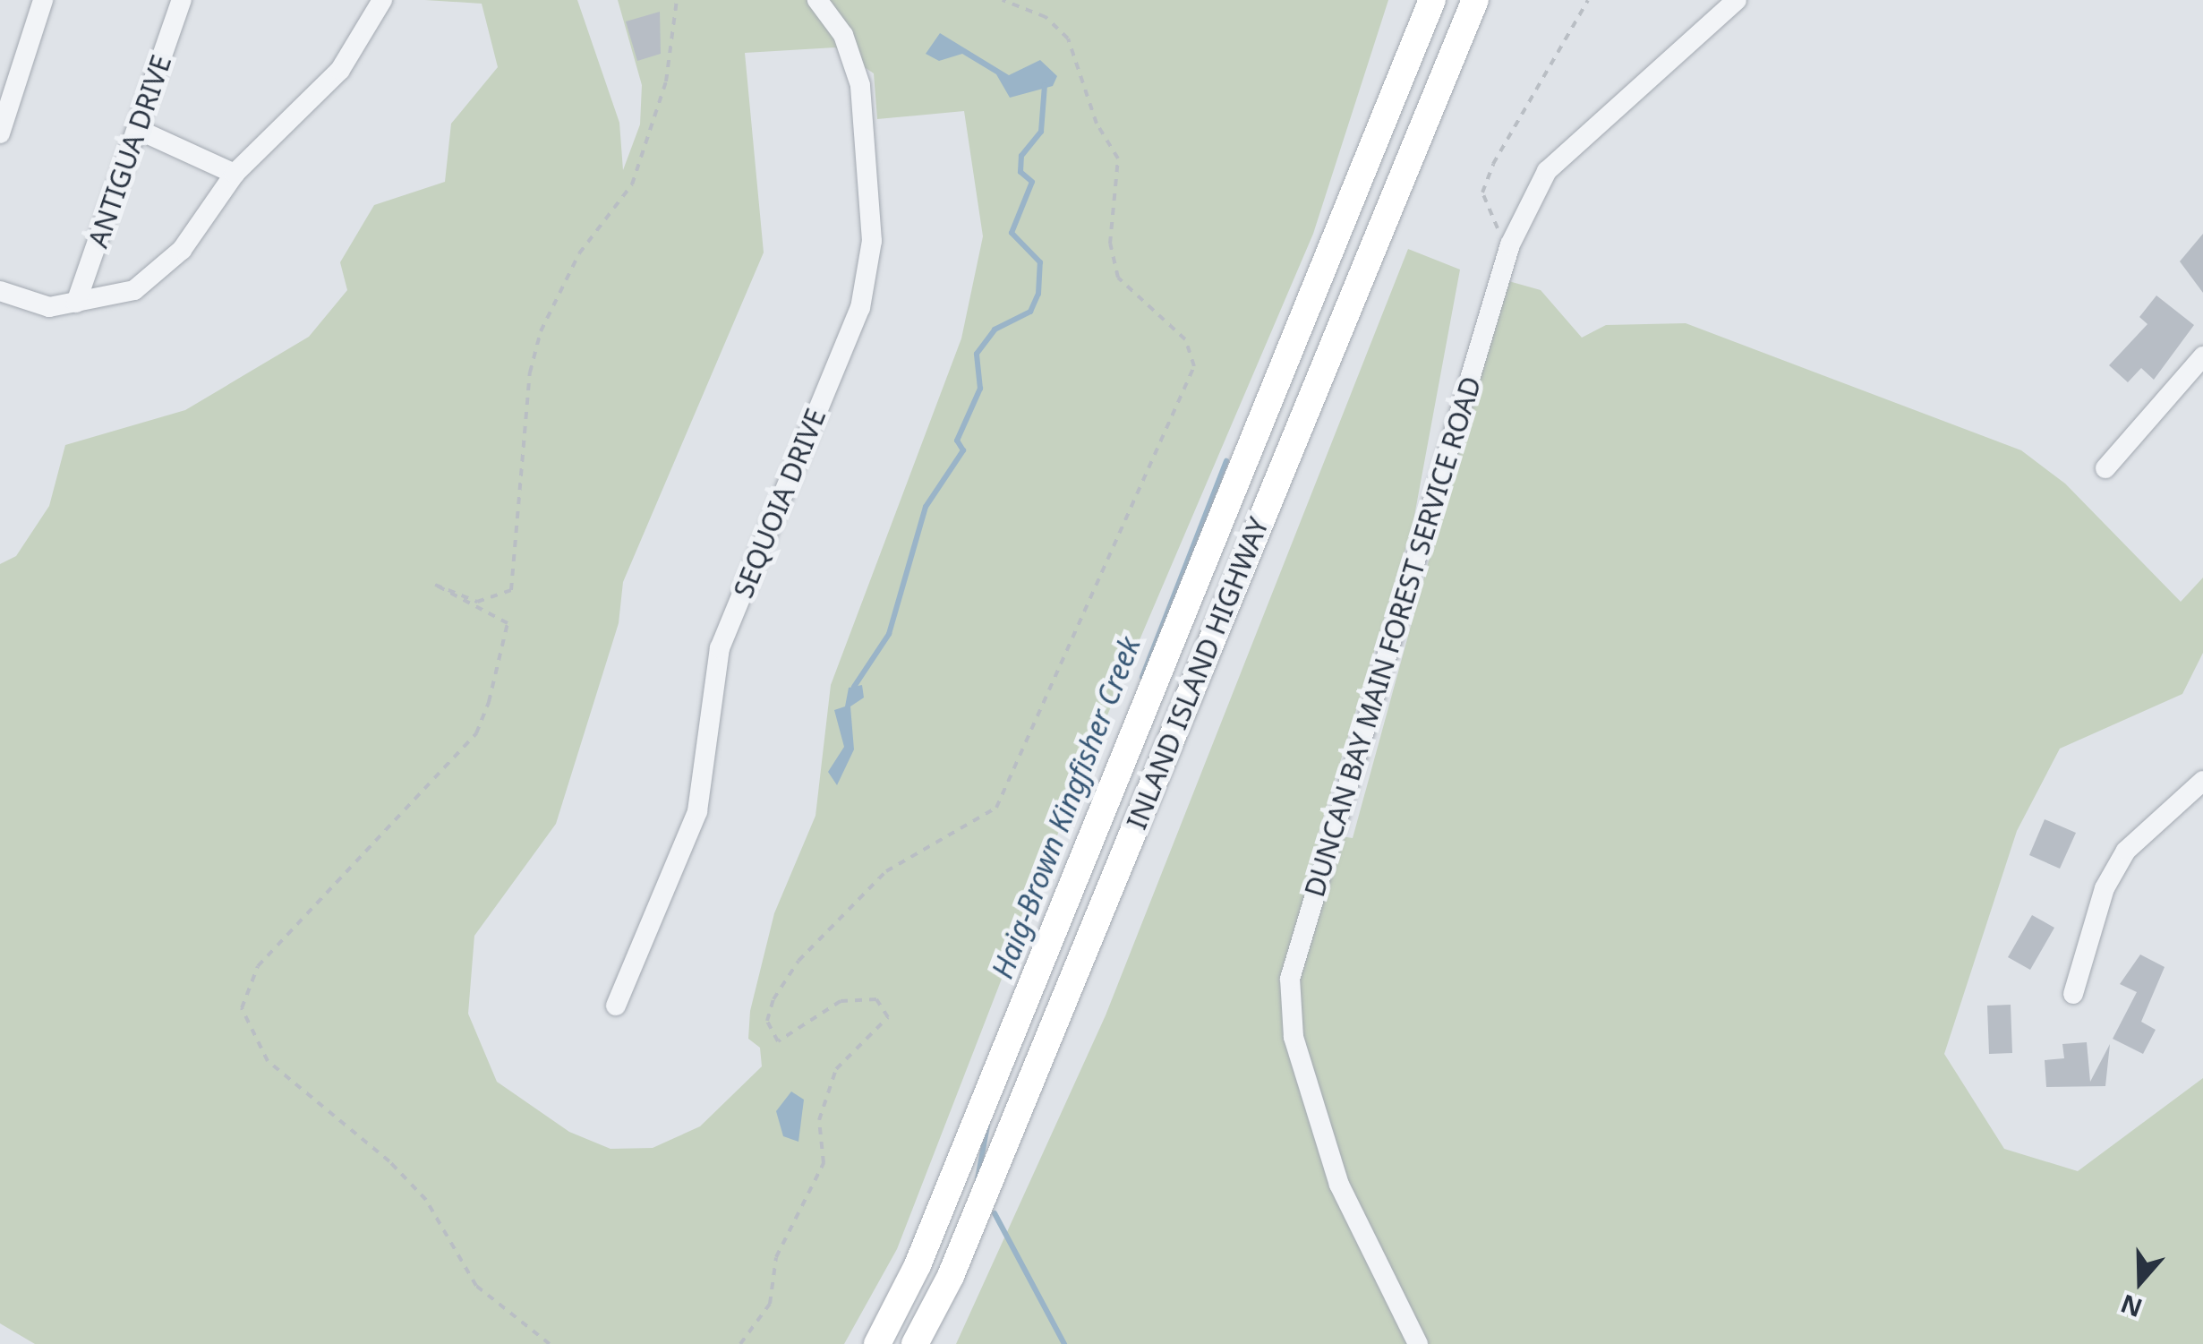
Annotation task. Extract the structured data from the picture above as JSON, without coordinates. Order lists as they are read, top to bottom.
{
  "streets": {
    "highway": ["INLAND ISLAND HIGHWAY"],
    "street": ["ANTIGUA DRIVE", "SEQUOIA DRIVE", "DUNCAN BAY MAIN FOREST SERVICE ROAD"]
  },
  "water": ["Haig-Brown Kingfisher Creek"],
  "north": "bottom"
}
